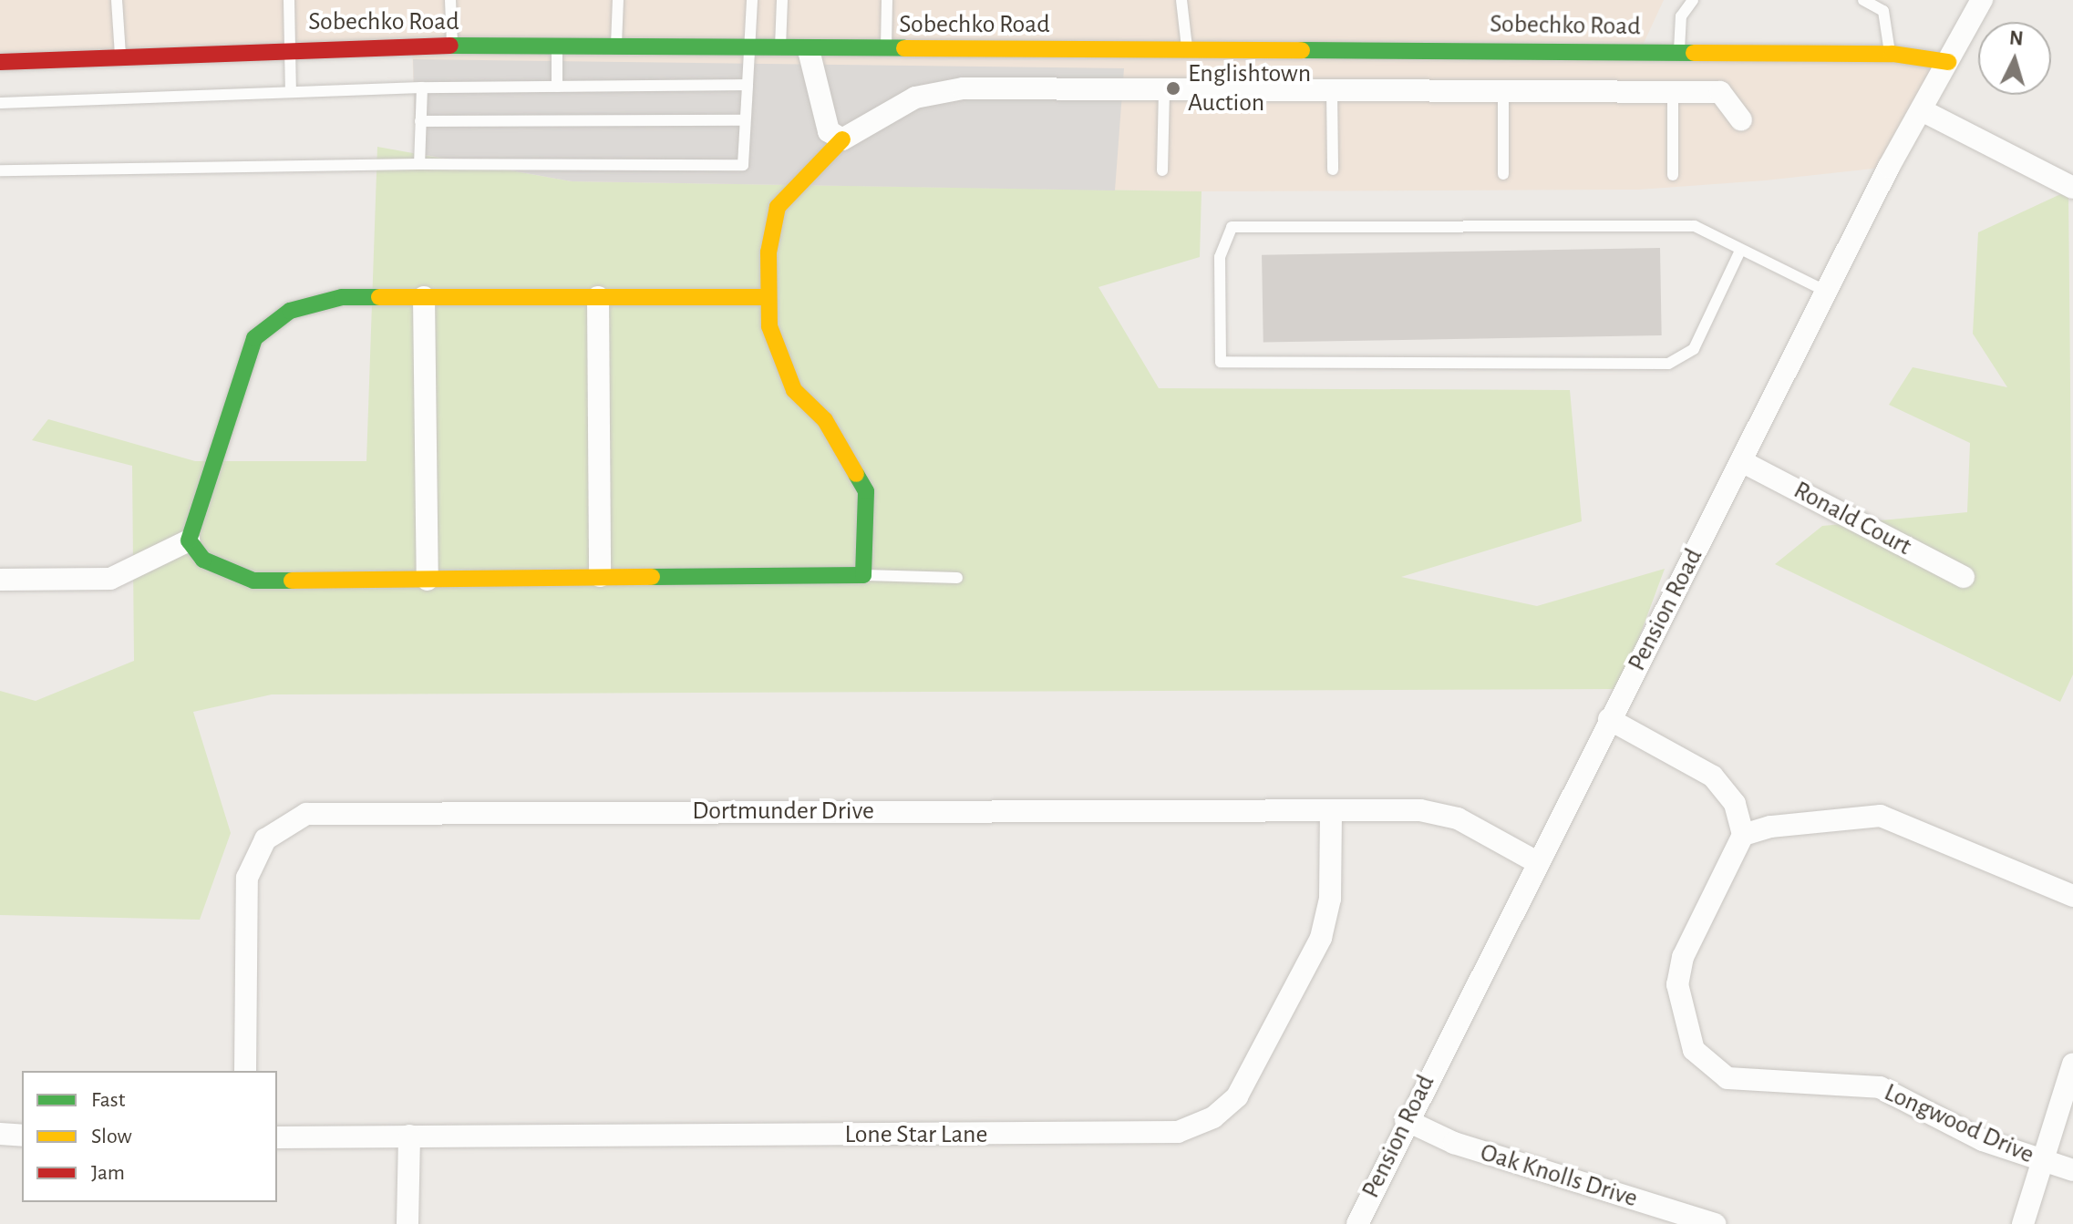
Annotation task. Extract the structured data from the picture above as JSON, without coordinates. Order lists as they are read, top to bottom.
{
  "streets": {
    "street": [
      "Sobechko Road",
      "Ronald Court",
      "Pension Road",
      "Dortmunder Drive",
      "Longwood Drive",
      "Lone Star Lane",
      "Oak Knolls Drive"
    ]
  },
  "crossings": [
    ["Sobechko Road", "Pension Road"],
    ["Ronald Court", "Pension Road"],
    ["Pension Road", "Dortmunder Drive"],
    ["Pension Road", "Oak Knolls Drive"],
    ["Dortmunder Drive", "Lone Star Lane"]
  ],
  "places": ["Englishtown Auction"],
  "legend": ["Fast", "Slow", "Jam"],
  "north": "top"
}
